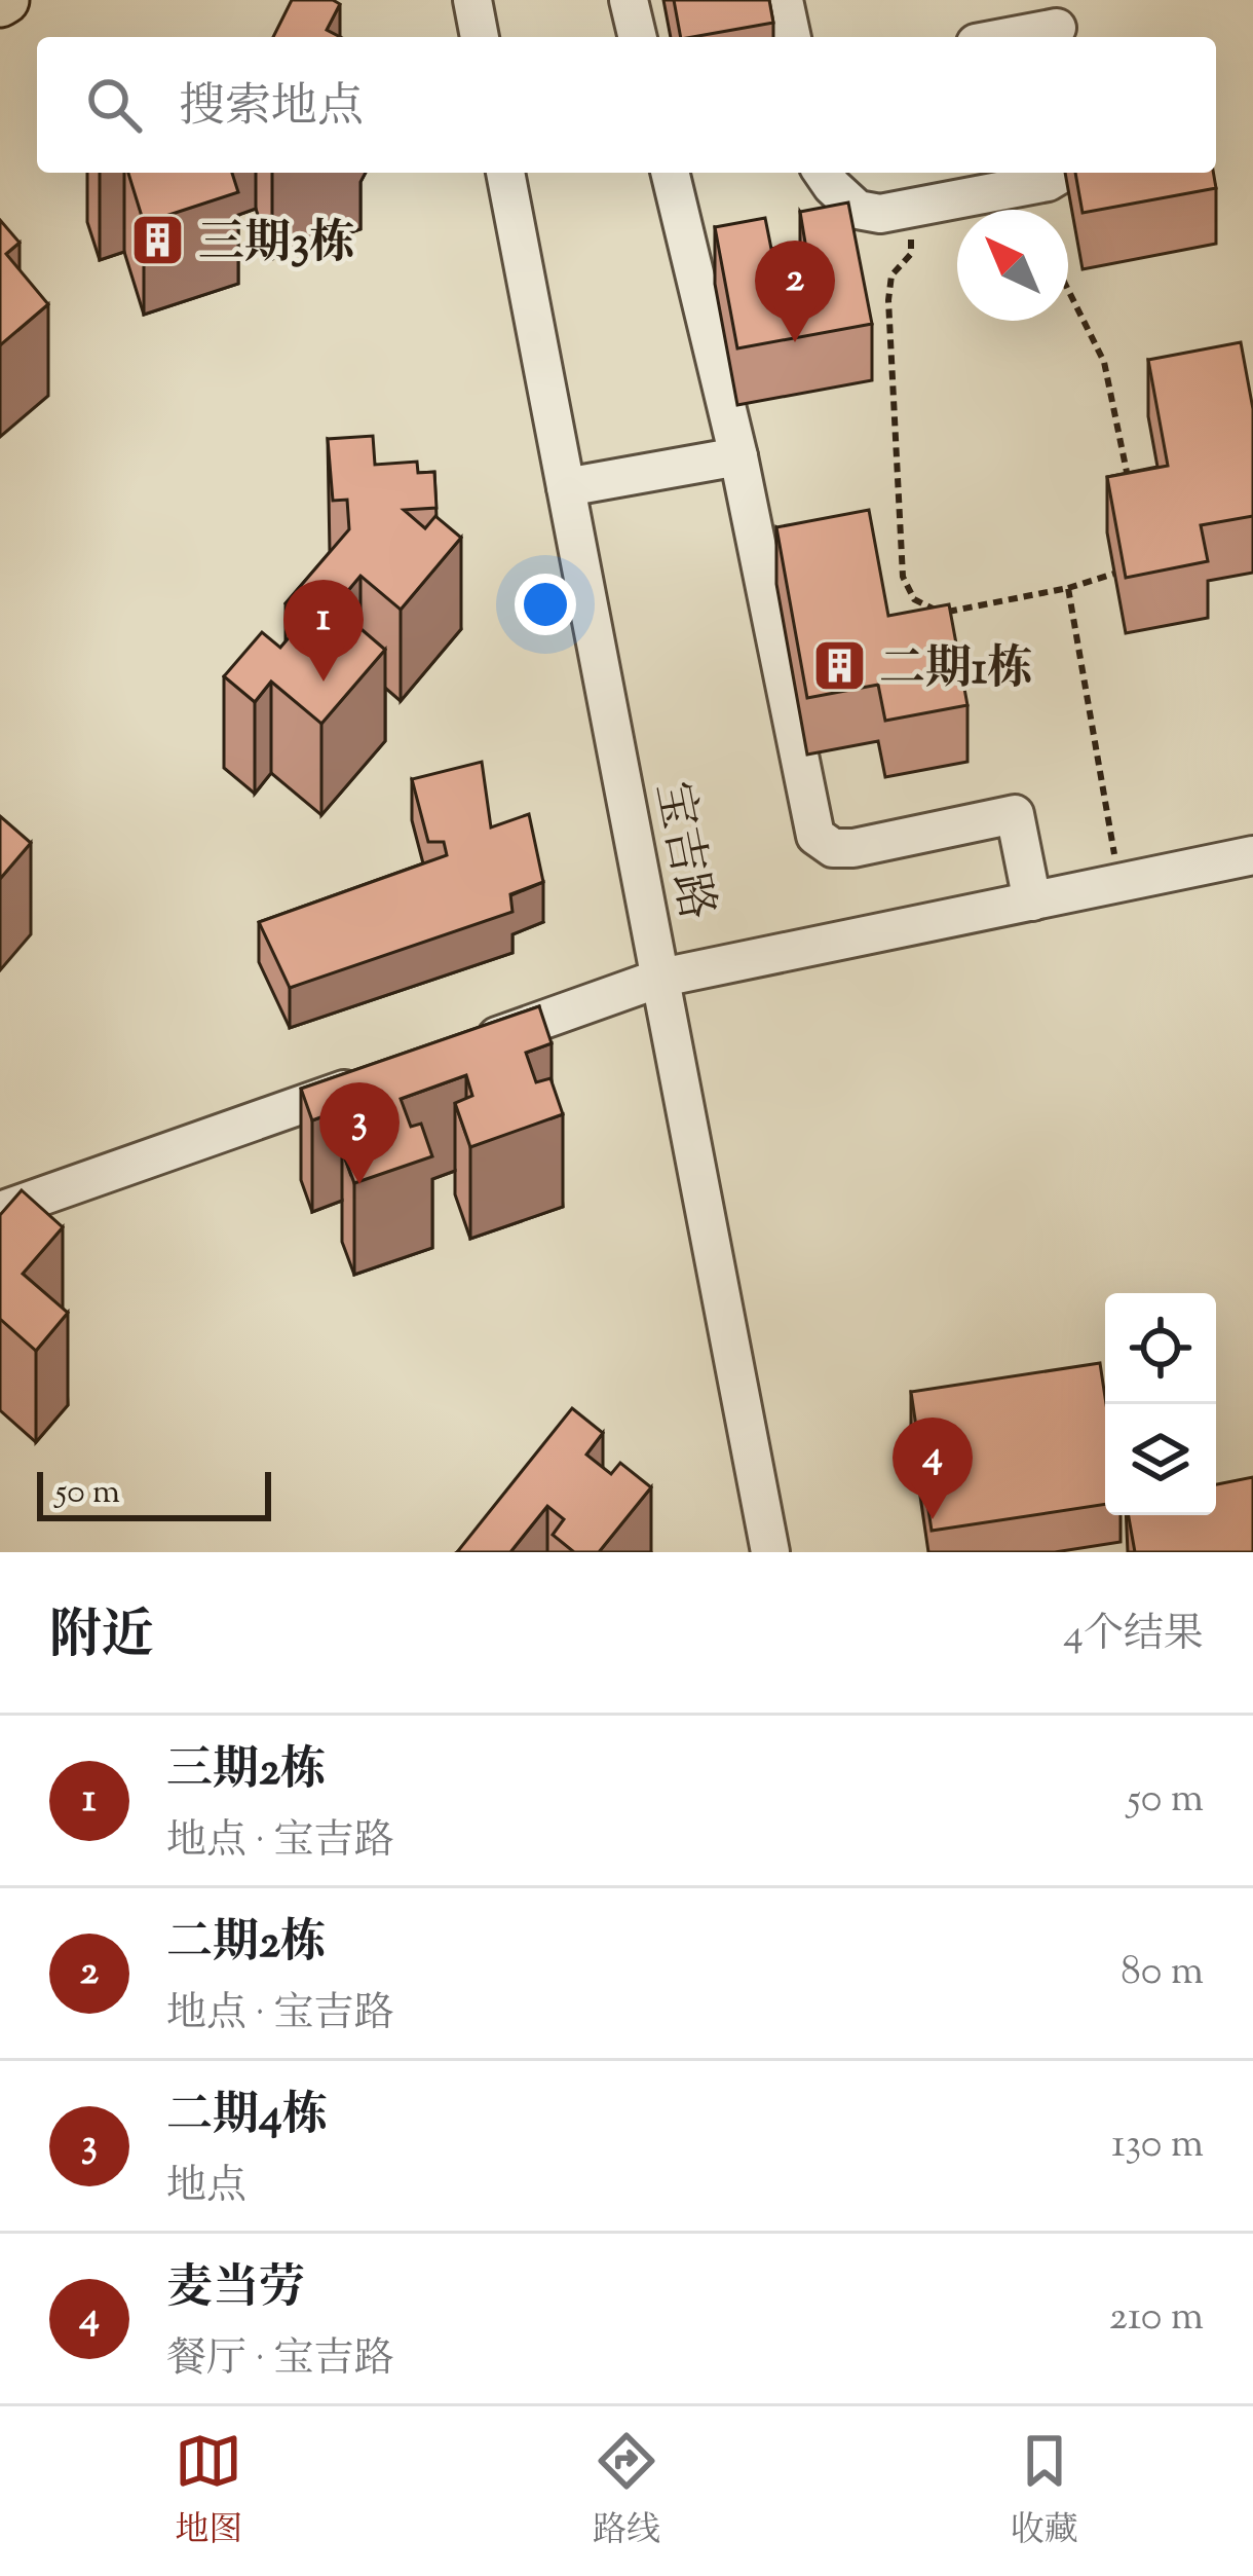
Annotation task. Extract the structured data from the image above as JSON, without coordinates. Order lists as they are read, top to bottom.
{
  "streets": {
    "street": ["宝吉路"]
  },
  "places": {
    "building": ["三期3栋", "二期1栋"]
  },
  "scale_bar": "50 m",
  "north": "top left",
  "page": {
    "search": "搜索地点",
    "pins": [
      "2",
      "1",
      "3",
      "4"
    ],
    "scale": "50 m",
    "heading": ["附近", "4个结果"],
    "list": [
      {
        "mark": "1",
        "name": "三期2栋",
        "note": "地点 · 宝吉路",
        "value": "50 m"
      },
      {
        "mark": "2",
        "name": "二期2栋",
        "note": "地点 · 宝吉路",
        "value": "80 m"
      },
      {
        "mark": "3",
        "name": "二期4栋",
        "note": "地点",
        "value": "130 m"
      },
      {
        "mark": "4",
        "name": "麦当劳",
        "note": "餐厅 · 宝吉路",
        "value": "210 m"
      }
    ],
    "nav": ["地图", "路线", "收藏"]
  }
}
